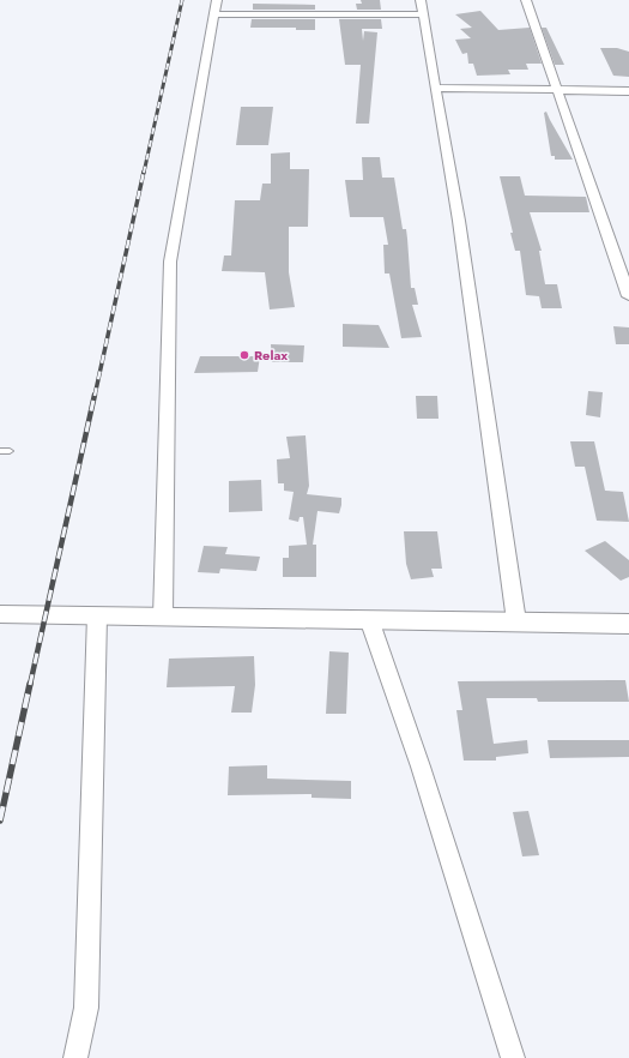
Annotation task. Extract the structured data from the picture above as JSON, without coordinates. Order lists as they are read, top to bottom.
{
  "places": ["Relax"]
}
